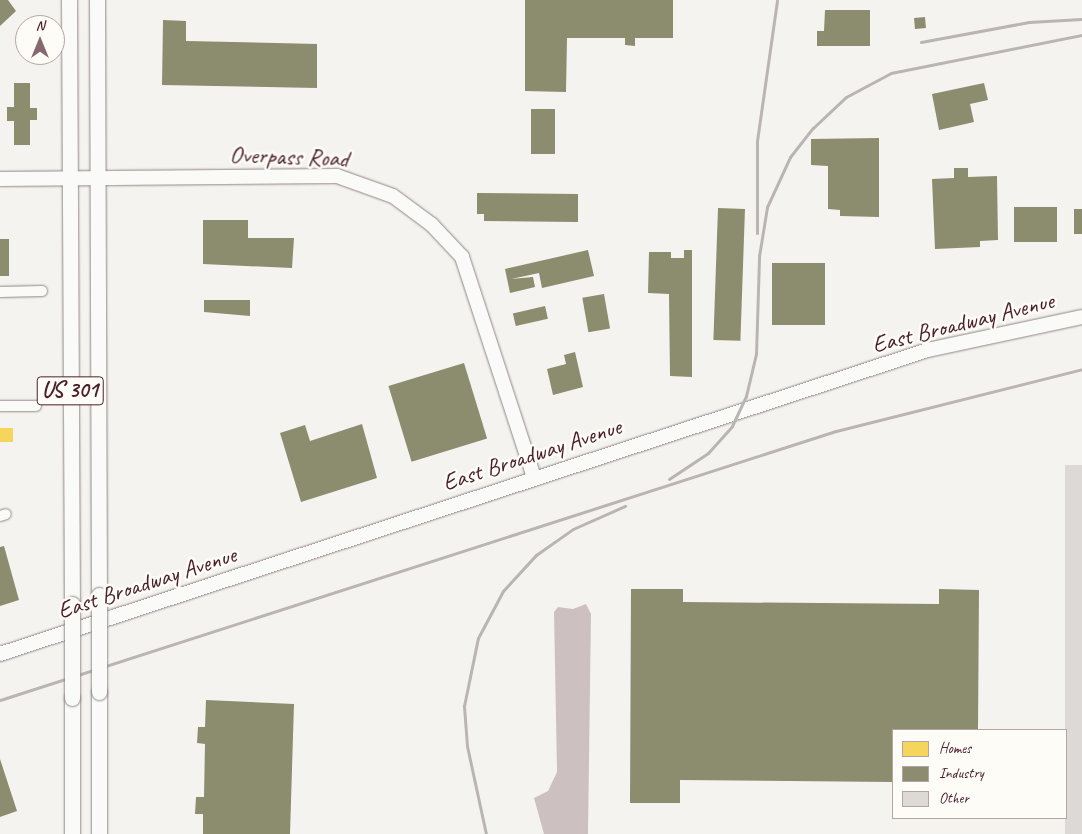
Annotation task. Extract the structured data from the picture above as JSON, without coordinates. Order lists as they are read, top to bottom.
{
  "streets": {
    "main road": ["Overpass Road", "East Broadway Avenue", "US 301"]
  },
  "crossings": [
    ["Overpass Road", "East Broadway Avenue"],
    ["Overpass Road", "US 301"]
  ],
  "legend": ["Homes", "Industry", "Other"],
  "north": "top"
}
